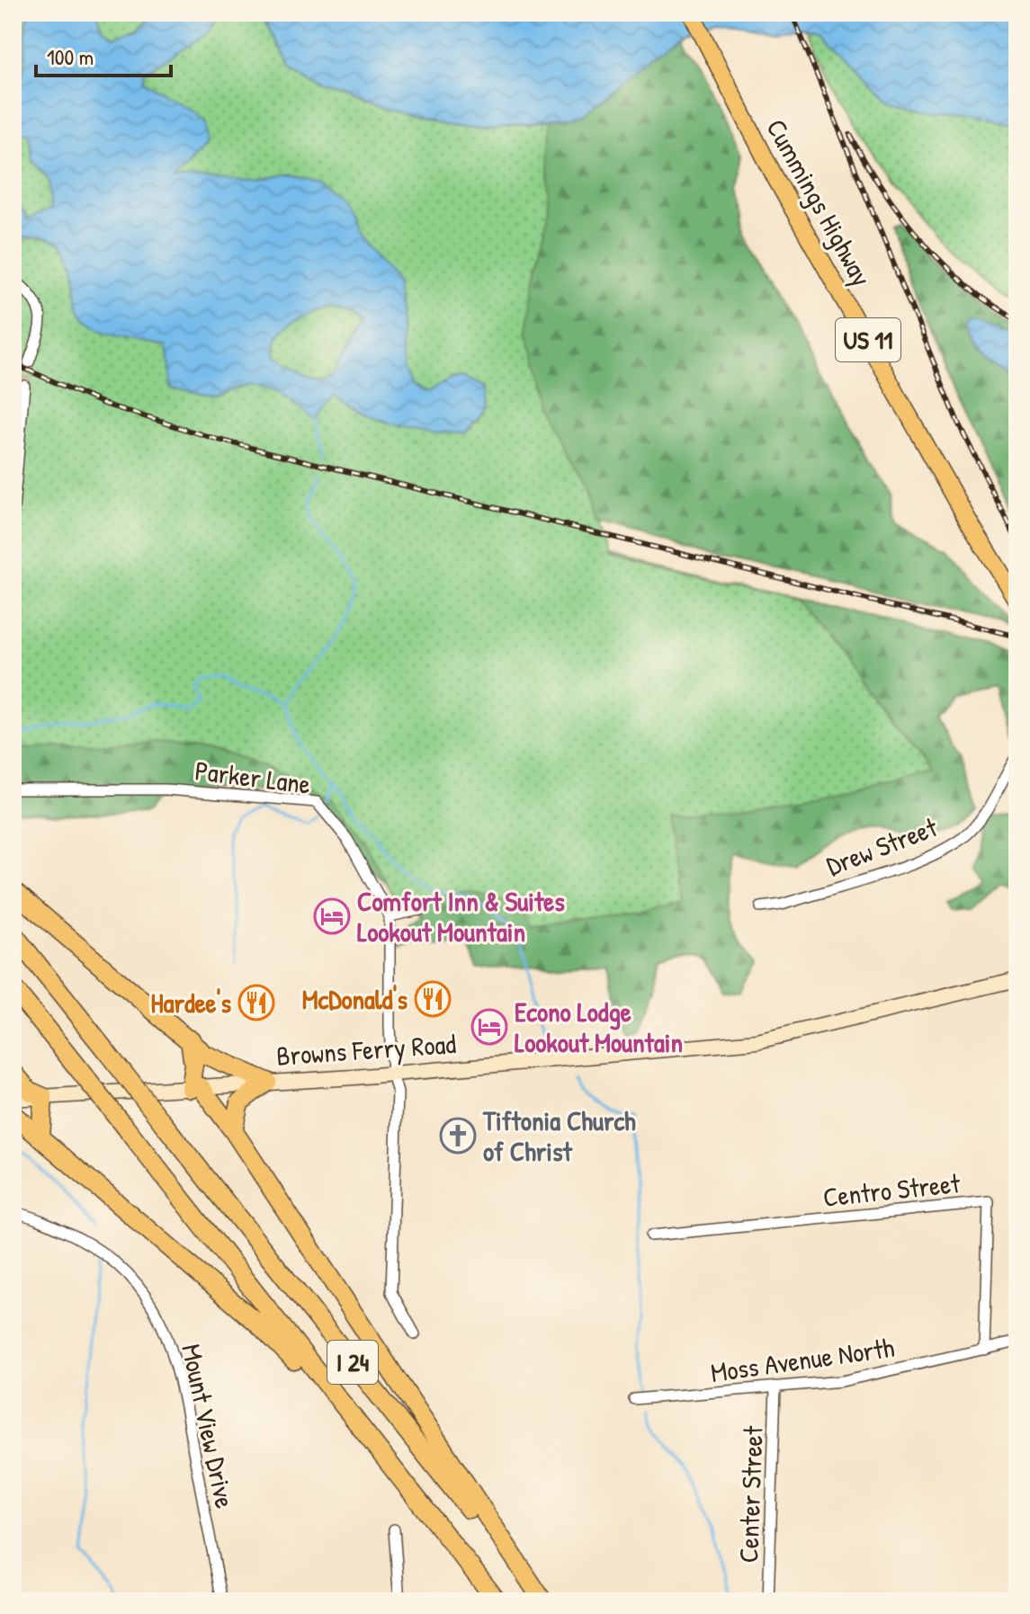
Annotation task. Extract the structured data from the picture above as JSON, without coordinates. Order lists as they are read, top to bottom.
{
  "streets": {
    "highway": ["I 24"],
    "main road": ["Cummings Highway", "US 11"],
    "street": [
      "Parker Lane",
      "Drew Street",
      "Browns Ferry Road",
      "Centro Street",
      "Moss Avenue North",
      "Mount View Drive",
      "Center Street"
    ]
  },
  "crossings": [
    ["Parker Lane", "Browns Ferry Road"],
    ["Centro Street", "Moss Avenue North"],
    ["Moss Avenue North", "Center Street"]
  ],
  "places": {
    "hotel": ["Comfort Inn & Suites Lookout Mountain", "Econo Lodge Lookout Mountain"],
    "restaurant": ["McDonald's", "Hardee's"],
    "church": ["Tiftonia Church of Christ"]
  },
  "scale_bar": "100 m"
}
